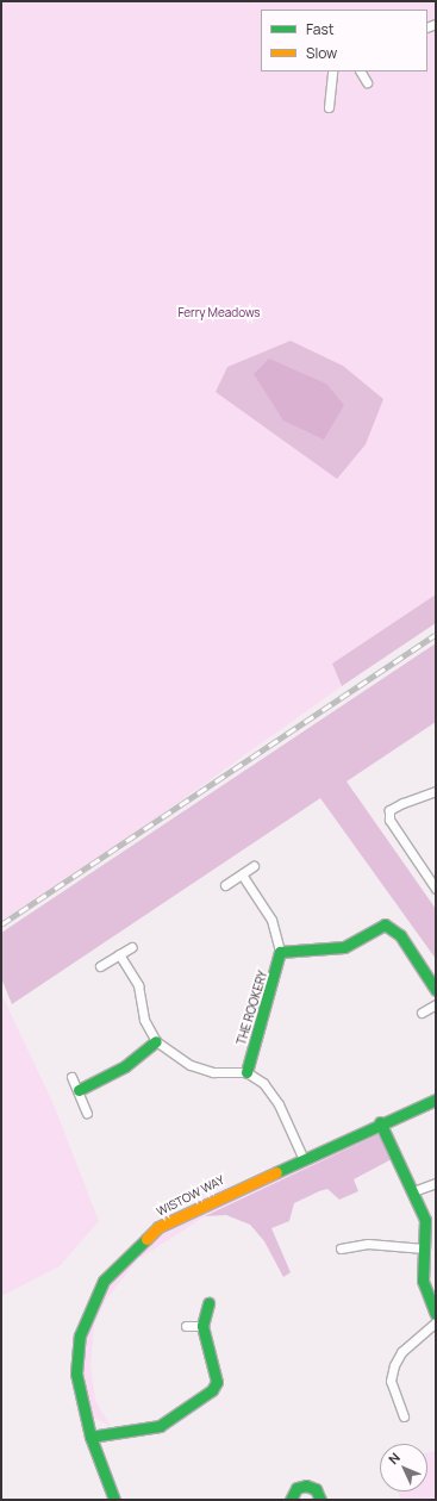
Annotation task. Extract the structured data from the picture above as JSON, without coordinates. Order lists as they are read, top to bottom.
{
  "streets": {
    "street": ["THE ROOKERY", "WISTOW WAY"]
  },
  "parks": ["Ferry Meadows"],
  "legend": ["Fast", "Slow"],
  "north": "top left"
}
